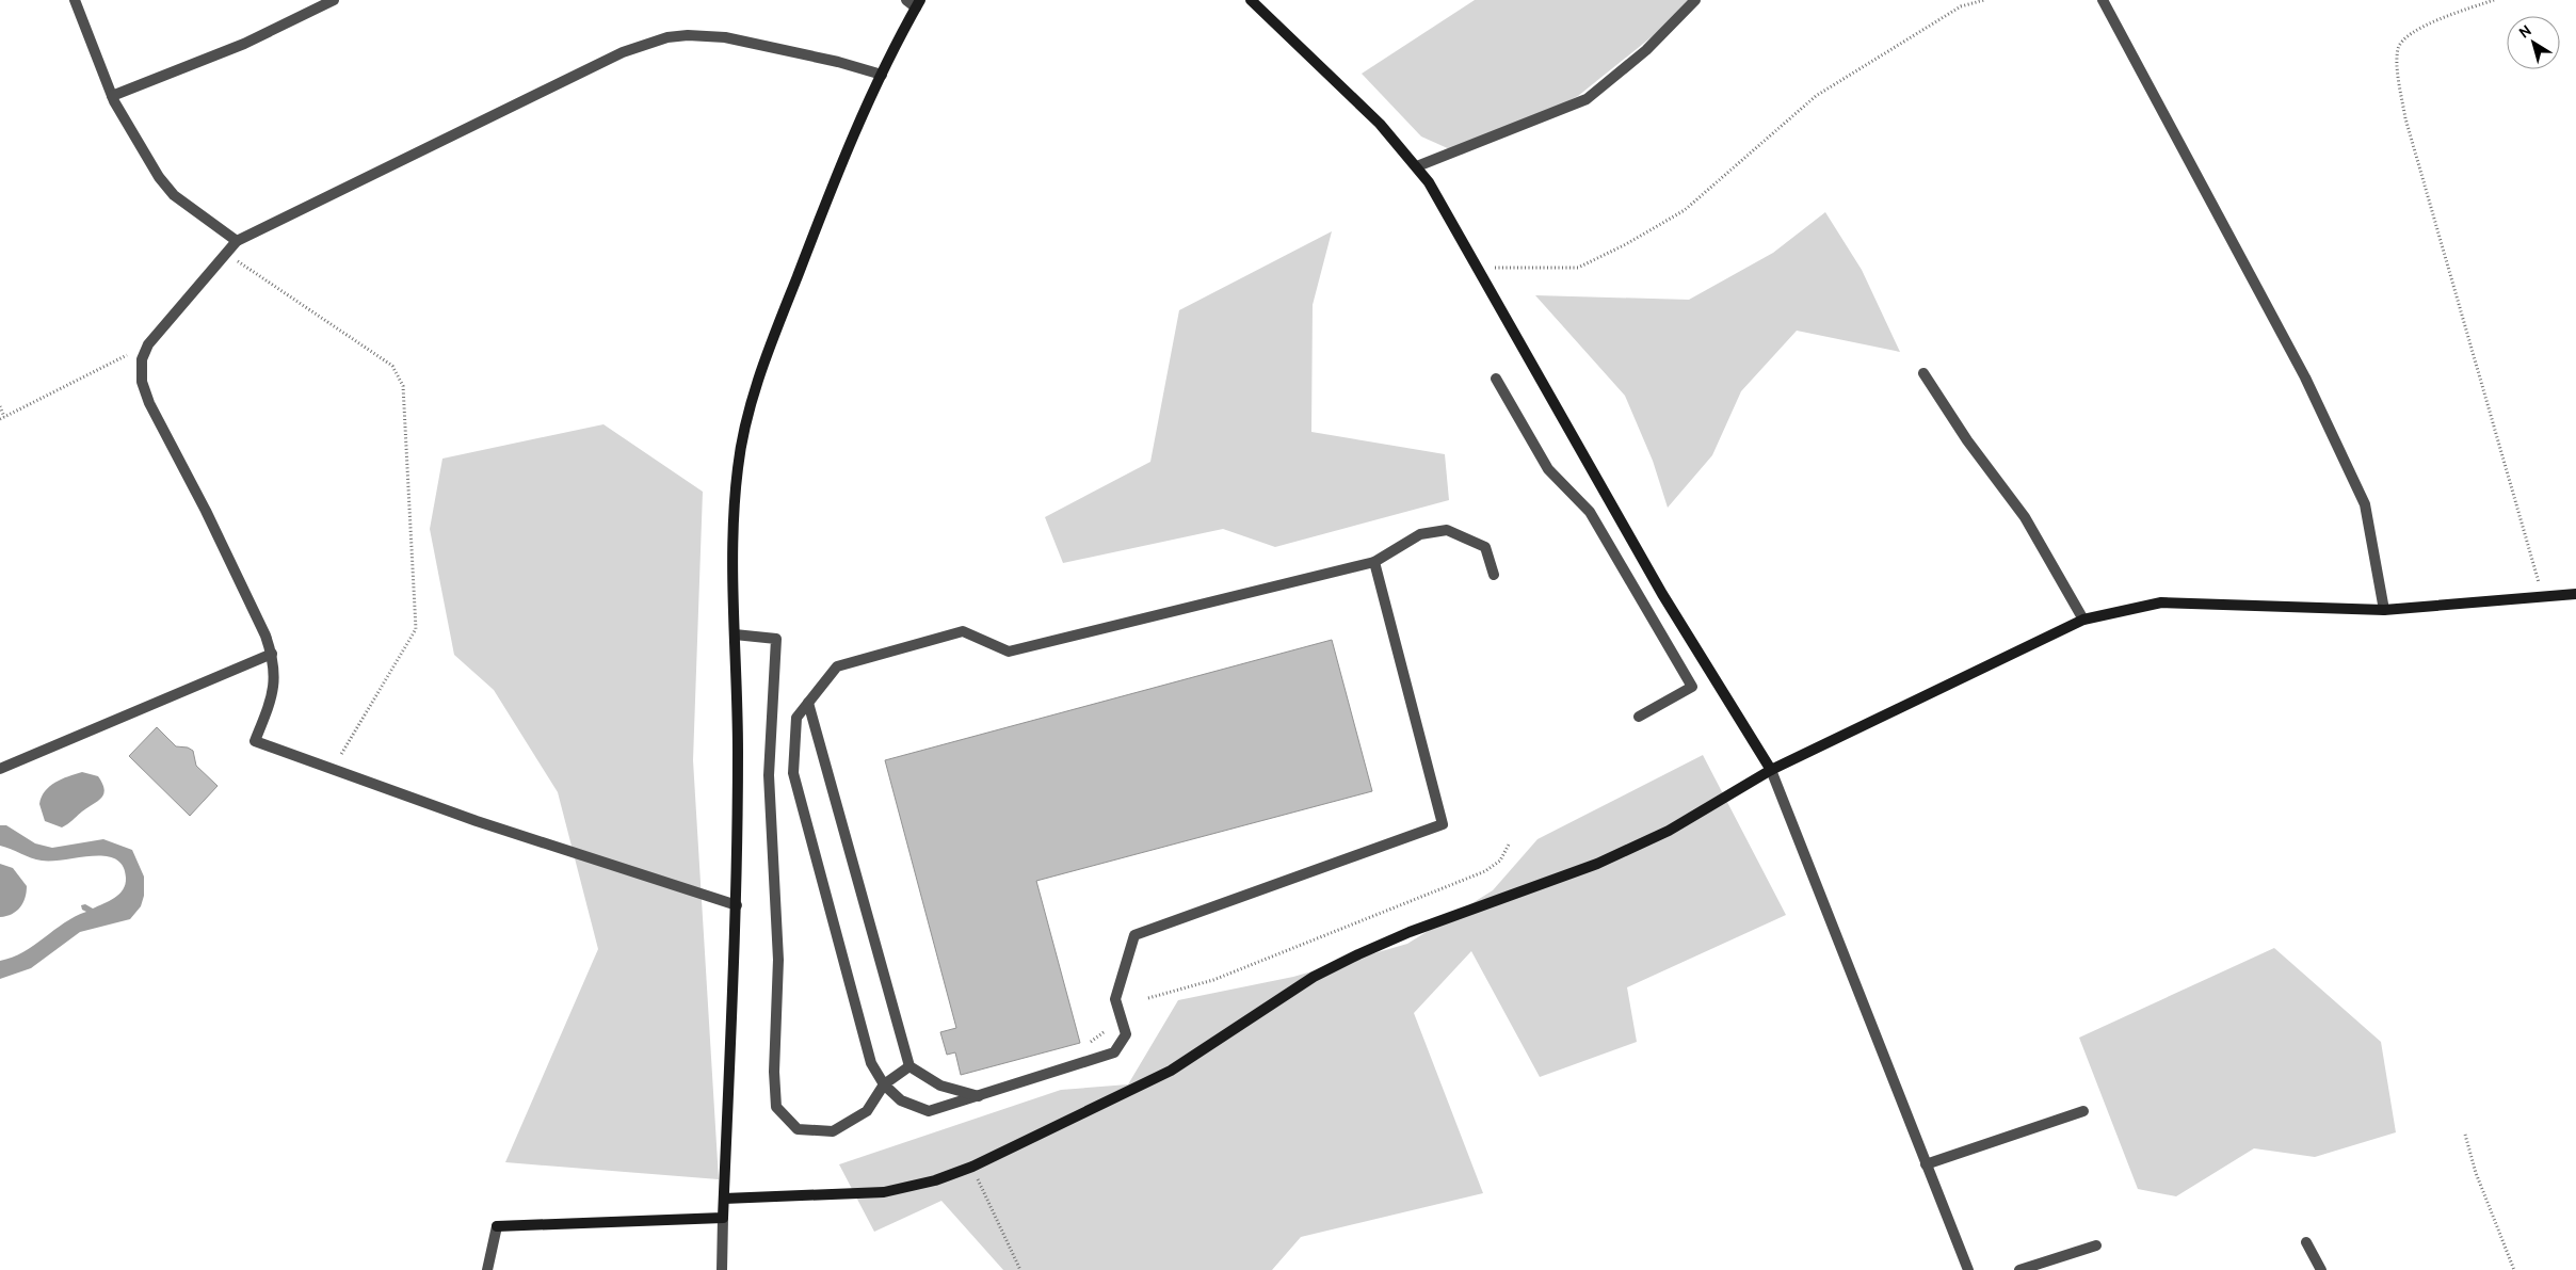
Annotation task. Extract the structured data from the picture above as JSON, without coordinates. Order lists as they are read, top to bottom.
{
  "north": "top left"
}
